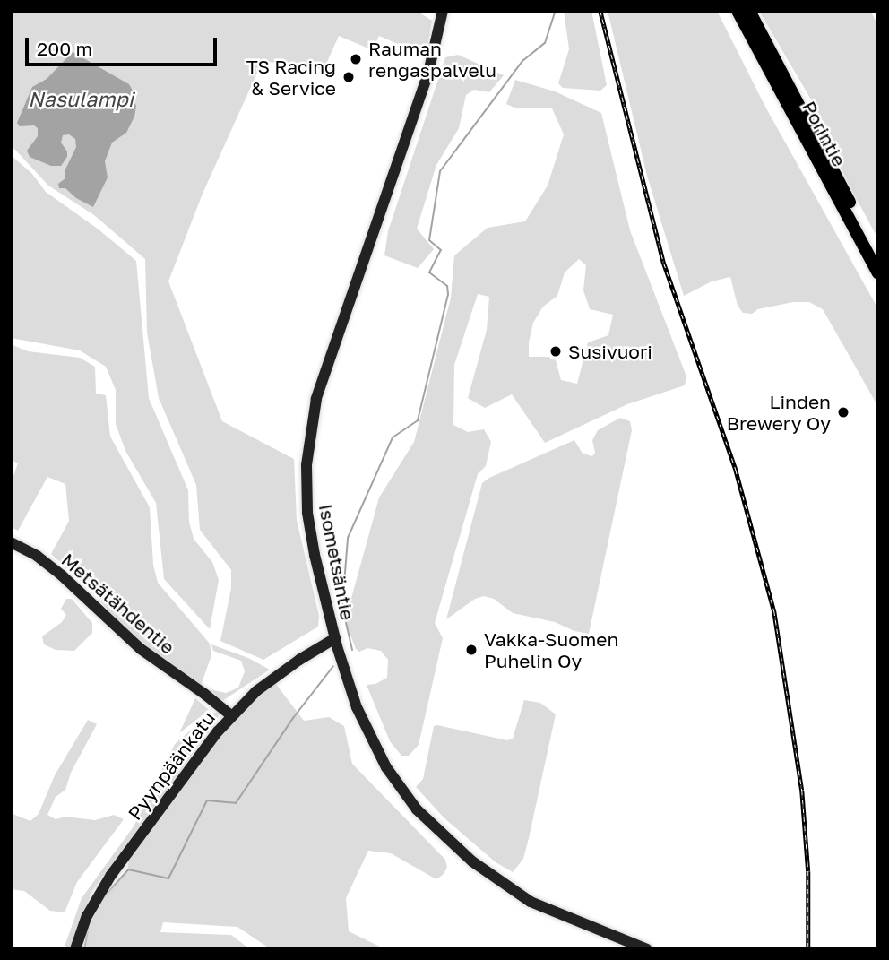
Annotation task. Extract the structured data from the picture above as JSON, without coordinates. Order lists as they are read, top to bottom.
{
  "streets": {
    "highway": ["Porintie"],
    "main road": ["Isometsäntie", "Metsätähdentie", "Pyynpäänkatu"]
  },
  "crossings": [
    ["Isometsäntie", "Pyynpäänkatu"],
    ["Metsätähdentie", "Pyynpäänkatu"]
  ],
  "water": ["Nasulampi"],
  "places": [
    "Rauman rengaspalvelu",
    "TS Racing & Service",
    "Susivuori",
    "Linden Brewery Oy",
    "Vakka-Suomen Puhelin Oy"
  ],
  "scale_bar": "200 m"
}
